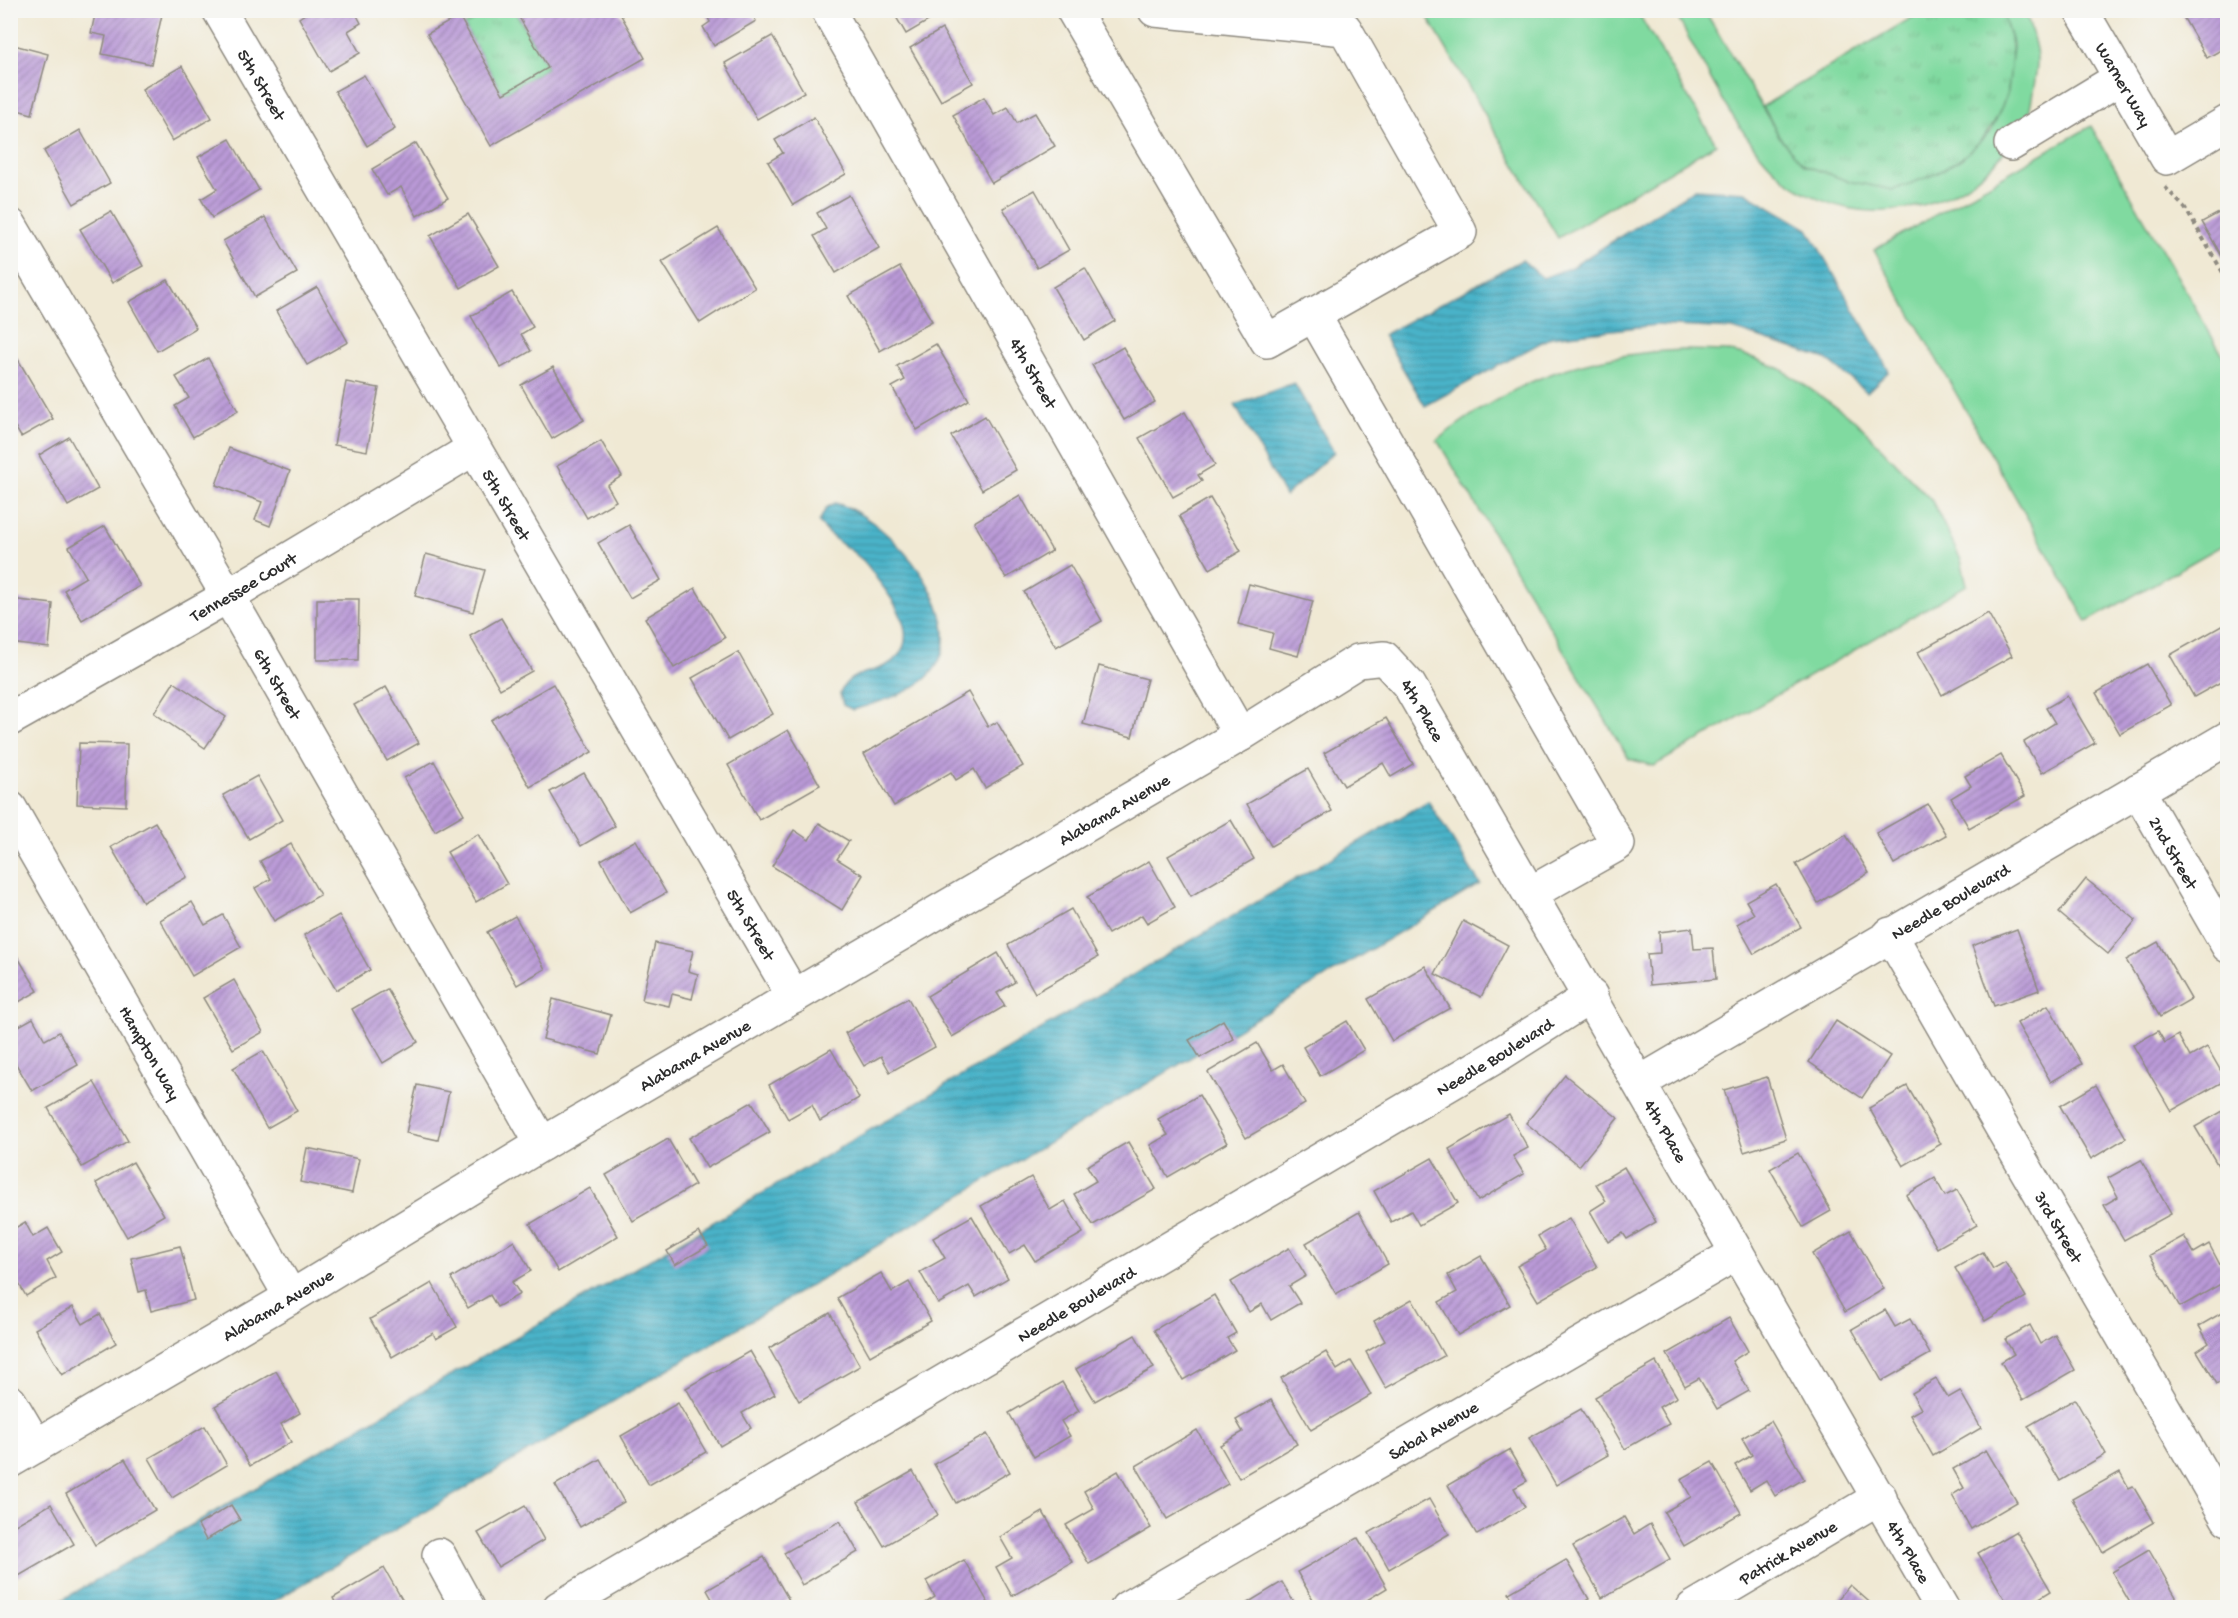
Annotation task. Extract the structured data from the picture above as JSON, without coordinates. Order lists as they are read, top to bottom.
{
  "streets": {
    "street": [
      "5th Street",
      "Warner Way",
      "4th Street",
      "Tennessee Court",
      "6th Street",
      "4th Place",
      "Alabama Avenue",
      "2nd Street",
      "Needle Boulevard",
      "Hampton Way",
      "3rd Street",
      "Sabal Avenue",
      "Patrick Avenue"
    ]
  },
  "crossings": [
    ["5th Street", "Tennessee Court"],
    ["5th Street", "Alabama Avenue"],
    ["4th Street", "Alabama Avenue"],
    ["Tennessee Court", "6th Street"],
    ["6th Street", "Alabama Avenue"],
    ["4th Place", "Alabama Avenue"],
    ["4th Place", "Needle Boulevard"],
    ["4th Place", "Sabal Avenue"],
    ["4th Place", "Patrick Avenue"],
    ["Alabama Avenue", "Hampton Way"],
    ["2nd Street", "Needle Boulevard"],
    ["Needle Boulevard", "3rd Street"]
  ]
}
